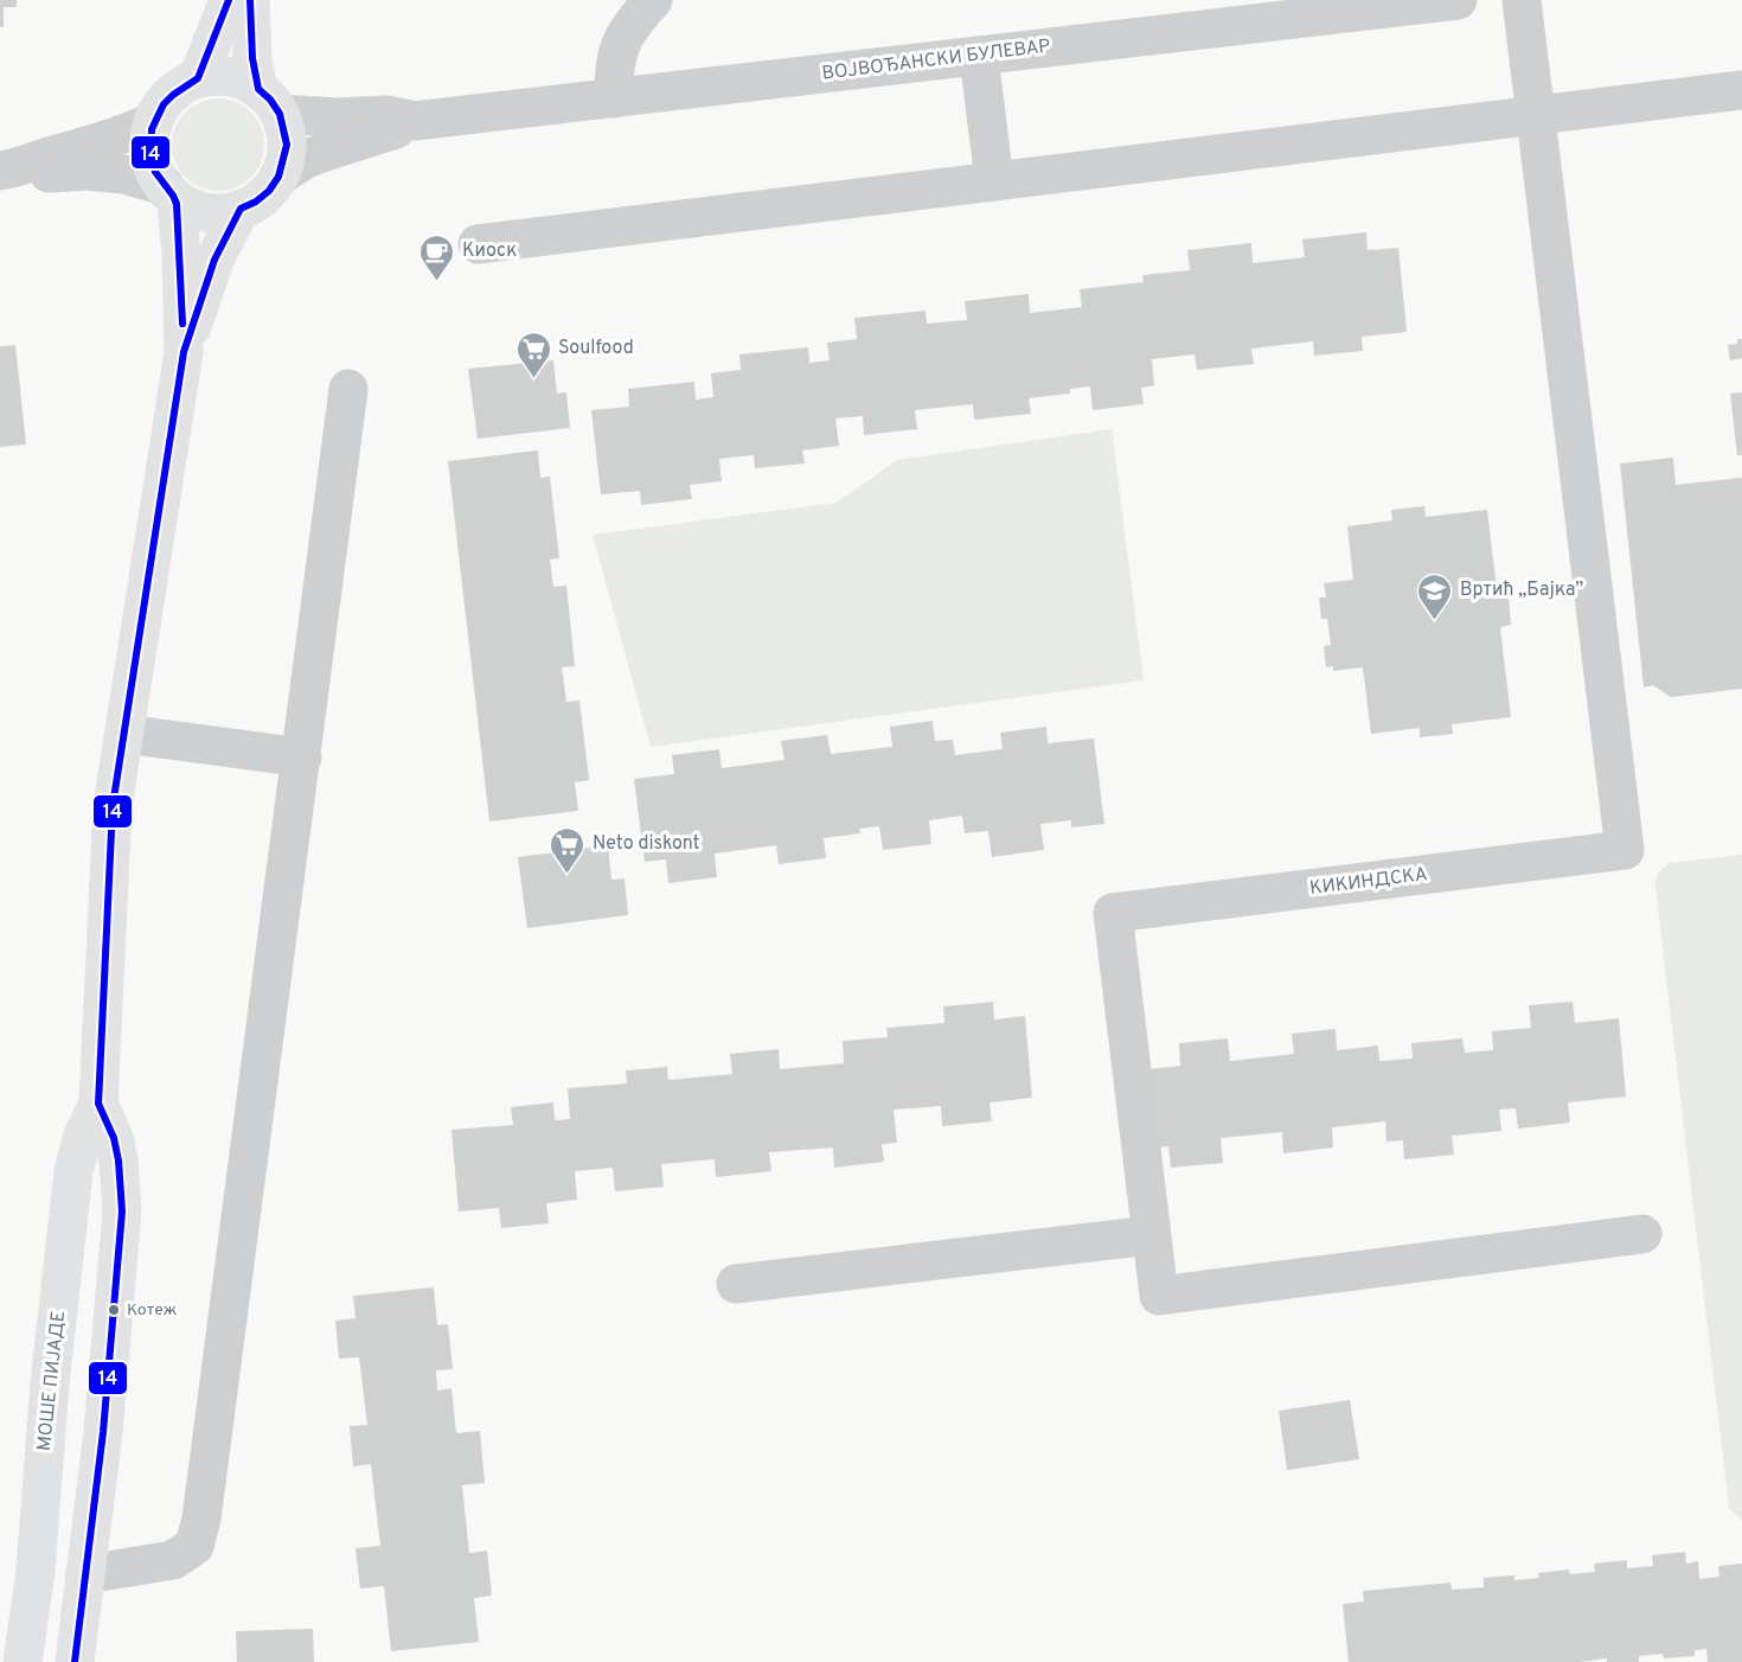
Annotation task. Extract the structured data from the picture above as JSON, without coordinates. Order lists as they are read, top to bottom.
{
  "streets": {
    "main road": ["МОШЕ ПИЈАДЕ"],
    "street": ["ВОЈВОЂАНСКИ БУЛЕВАР", "КИКИНДСКА"]
  },
  "crossings": [
    ["ВОЈВОЂАНСКИ БУЛЕВАР", "МОШЕ ПИЈАДЕ"]
  ],
  "places": {
    "cafe": ["Киоск"],
    "supermarket": ["Soulfood", "Neto diskont"],
    "school or university": ["Вртић „Бајка”"],
    "other": ["Котеж"]
  },
  "lines": ["transit line 14"]
}
